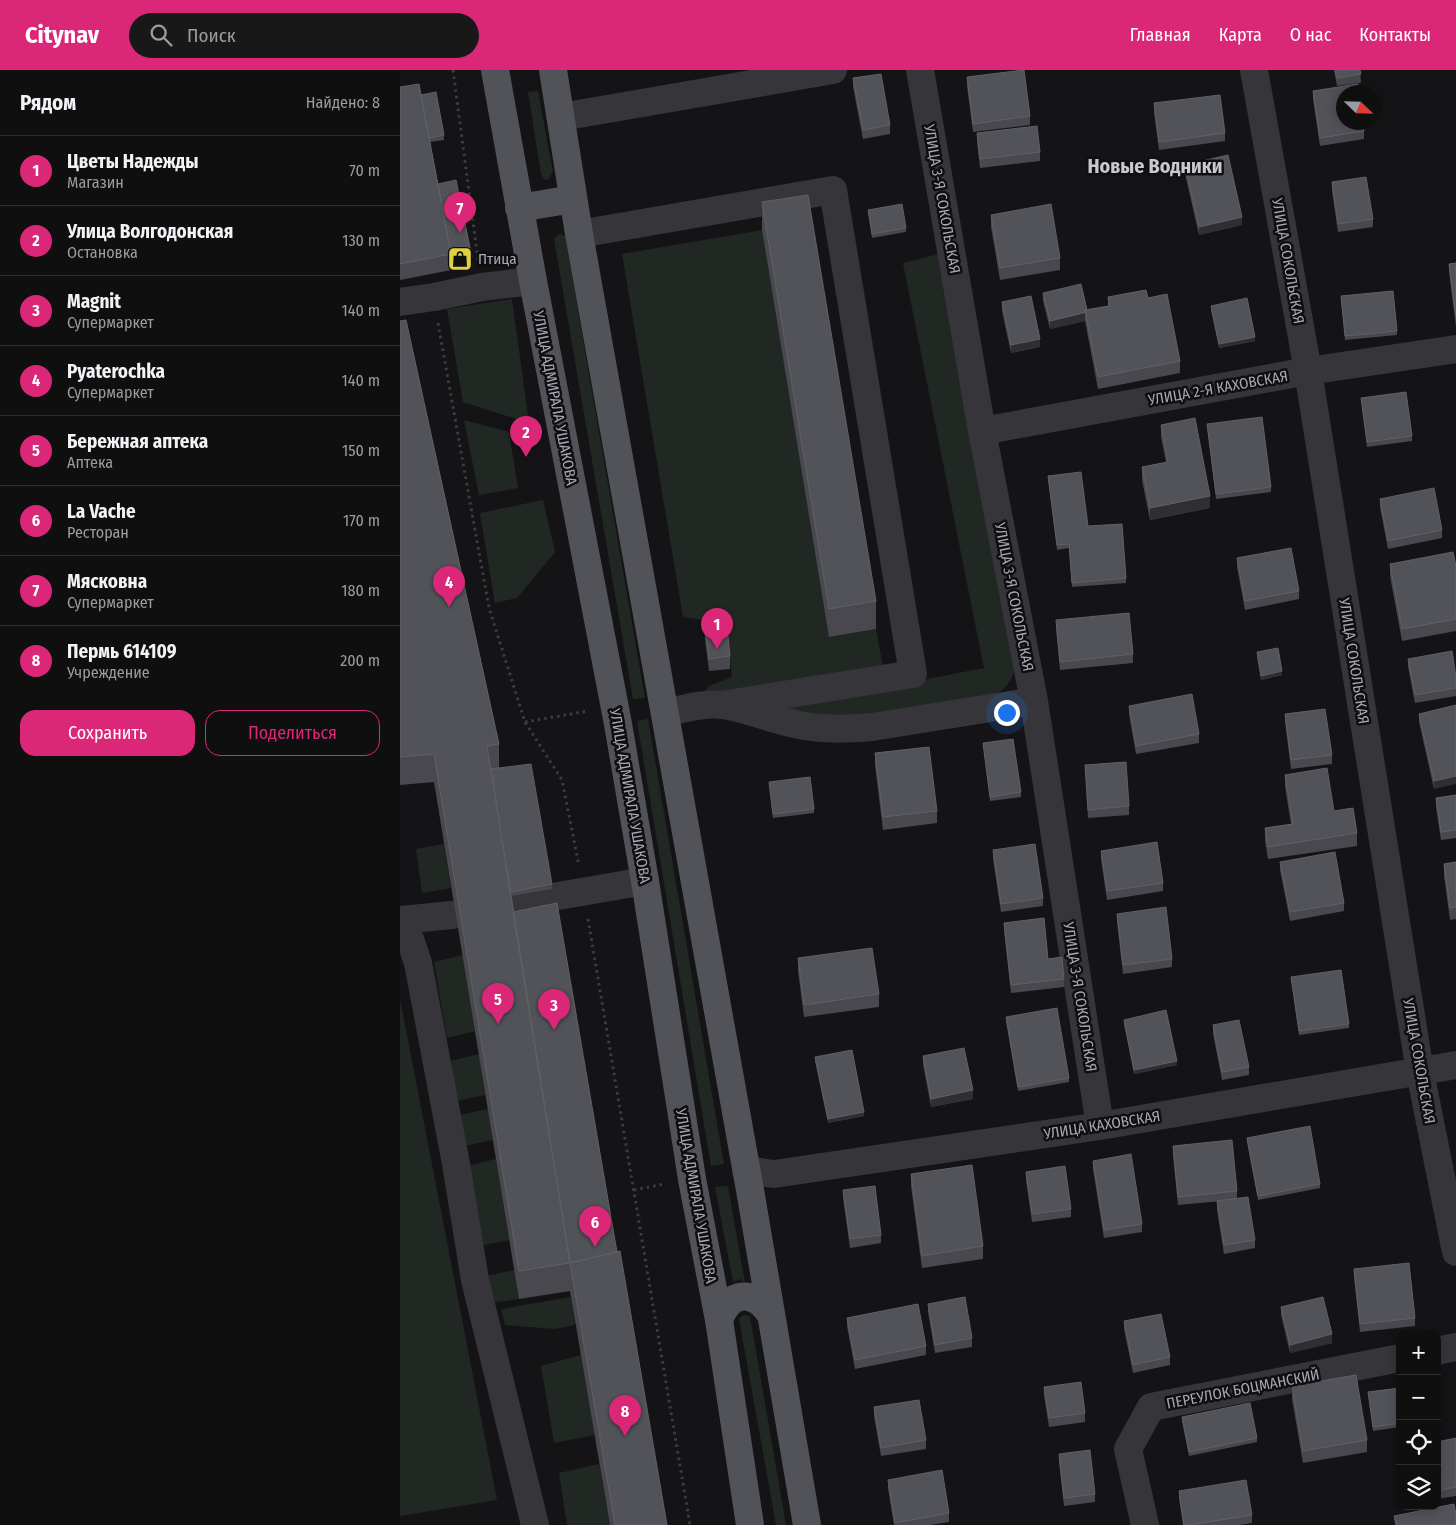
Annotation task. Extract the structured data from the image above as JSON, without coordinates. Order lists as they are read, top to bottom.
{
  "streets": {
    "main road": ["УЛИЦА АДМИРАЛА УШАКОВА"],
    "street": [
      "УЛИЦА 3-Я СОКОЛЬСКАЯ",
      "УЛИЦА СОКОЛЬСКАЯ",
      "УЛИЦА 2-Я КАХОВСКАЯ",
      "УЛИЦА КАХОВСКАЯ",
      "ПЕРЕУЛОК БОЦМАНСКИЙ"
    ]
  },
  "crossings": [
    ["УЛИЦА 3-Я СОКОЛЬСКАЯ", "УЛИЦА 2-Я КАХОВСКАЯ"],
    ["УЛИЦА 3-Я СОКОЛЬСКАЯ", "УЛИЦА КАХОВСКАЯ"],
    ["УЛИЦА СОКОЛЬСКАЯ", "УЛИЦА 2-Я КАХОВСКАЯ"],
    ["УЛИЦА СОКОЛЬСКАЯ", "УЛИЦА КАХОВСКАЯ"]
  ],
  "districts": ["Новые Водники"],
  "places": {
    "shop": ["Птица"]
  },
  "north": "bottom right",
  "page": {
    "header": "Citynav",
    "search": "Поиск",
    "nav": [
      "Главная",
      "Карта",
      "О нас",
      "Контакты"
    ],
    "heading": ["Рядом", "Найдено: 8"],
    "list": [
      {
        "mark": "1",
        "name": "Цветы Надежды",
        "note": "Магазин",
        "value": "70 m"
      },
      {
        "mark": "2",
        "name": "Улица Волгодонская",
        "note": "Остановка",
        "value": "130 m"
      },
      {
        "mark": "3",
        "name": "Magnit",
        "note": "Супермаркет",
        "value": "140 m"
      },
      {
        "mark": "4",
        "name": "Pyaterochka",
        "note": "Супермаркет",
        "value": "140 m"
      },
      {
        "mark": "5",
        "name": "Бережная аптека",
        "note": "Аптека",
        "value": "150 m"
      },
      {
        "mark": "6",
        "name": "La Vache",
        "note": "Ресторан",
        "value": "170 m"
      },
      {
        "mark": "7",
        "name": "Мясковна",
        "note": "Супермаркет",
        "value": "180 m"
      },
      {
        "mark": "8",
        "name": "Пермь 614109",
        "note": "Учреждение",
        "value": "200 m"
      }
    ],
    "pins": [
      "7",
      "2",
      "4",
      "1",
      "5",
      "3",
      "6",
      "8"
    ],
    "buttons": ["Сохранить", "Поделиться"],
    "map_buttons": ["+", "−"]
  }
}
